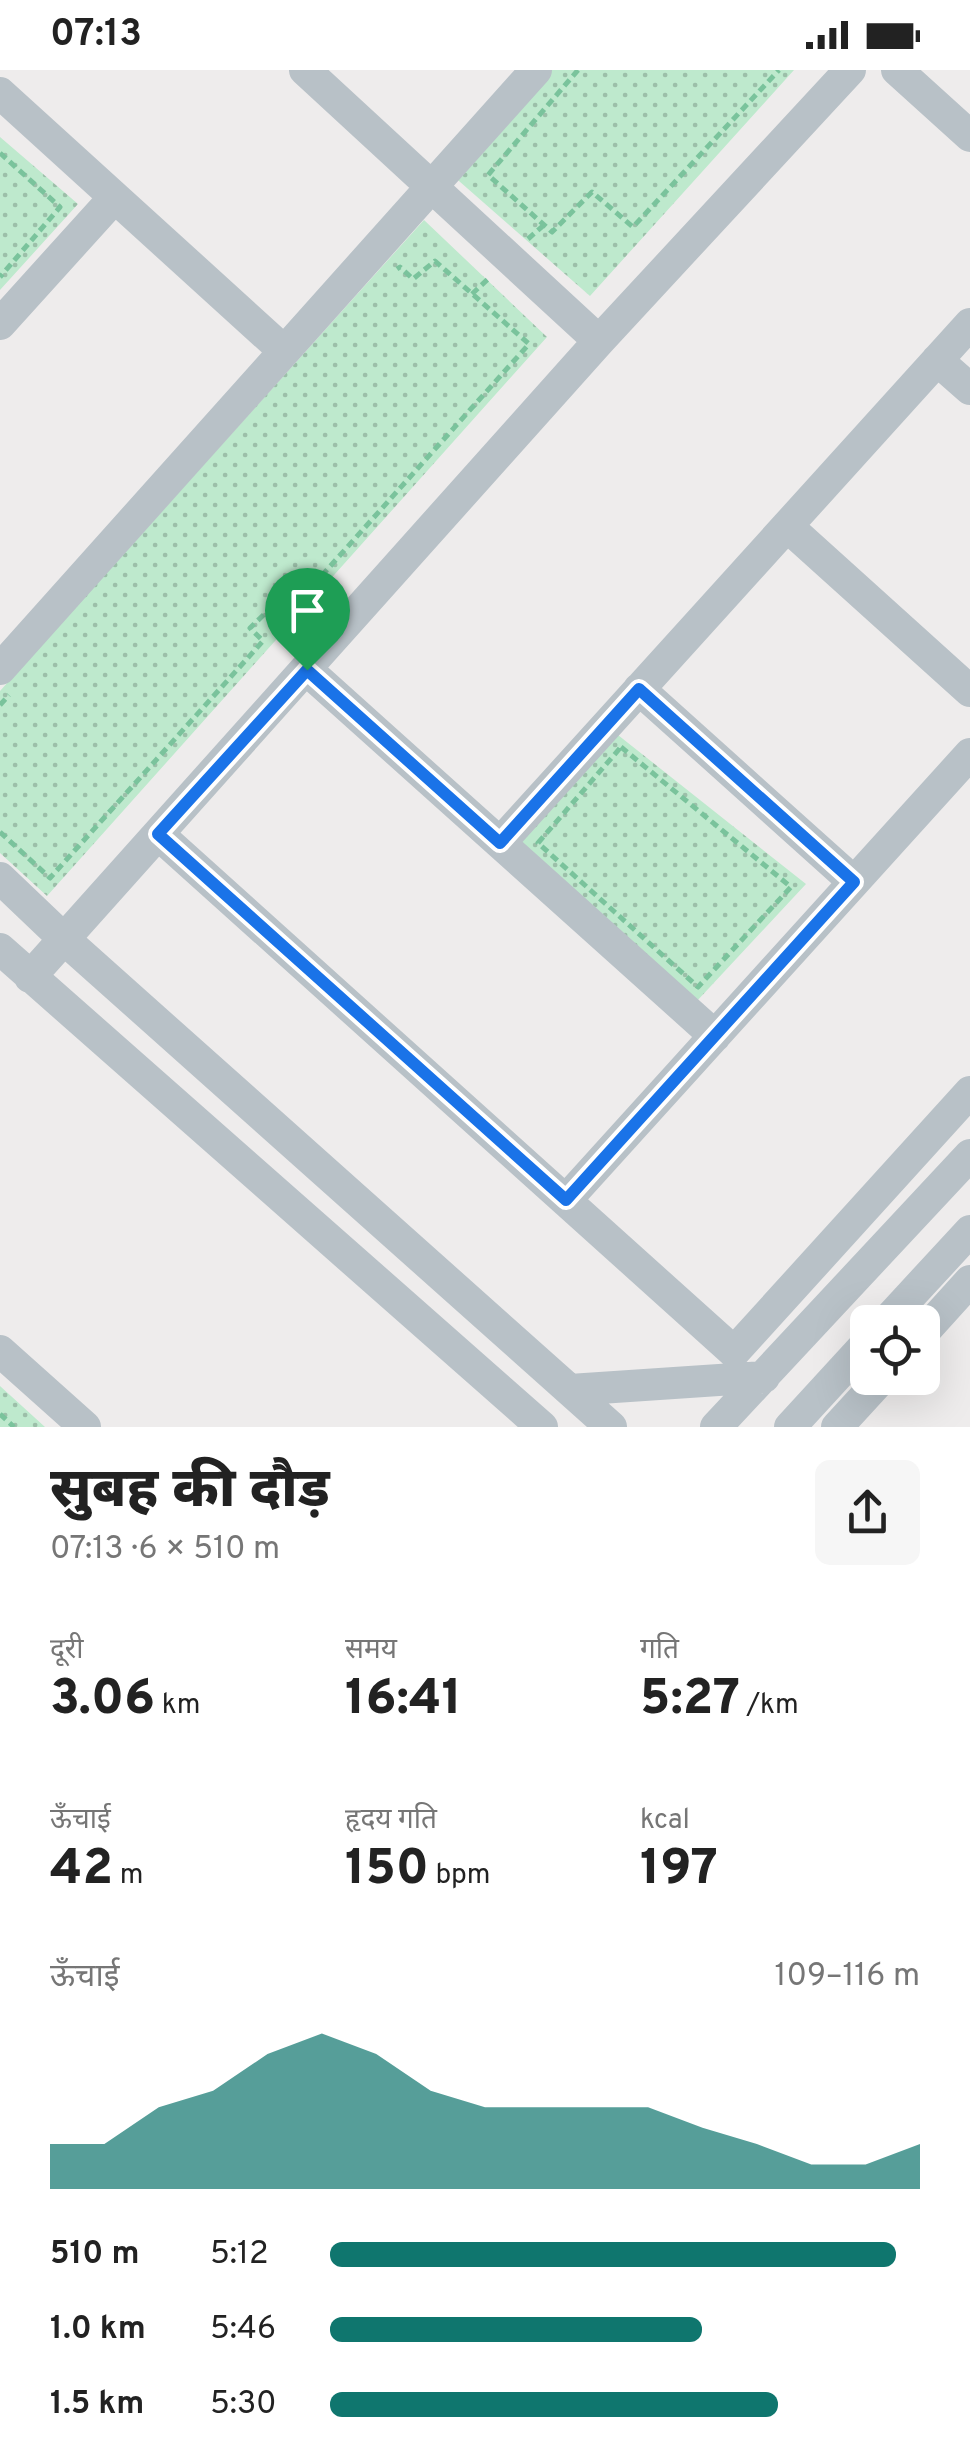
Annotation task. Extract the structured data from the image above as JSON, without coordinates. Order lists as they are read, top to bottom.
{
  "page": {
    "status": "07:13",
    "heading": ["सुबह की दौड़", "07:13 · 6 × 510 m"],
    "stats": [
      ["दूरी", "3.06 km"],
      ["समय", "16:41"],
      ["गति", "5:27 /km"],
      ["ऊँचाई", "42 m"],
      ["हृदय गति", "150 bpm"],
      ["kcal", "197"]
    ],
    "chart": ["ऊँचाई", "109–116 m"],
    "list": [
      {
        "name": "510 m",
        "note": "5:12"
      },
      {
        "name": "1.0 km",
        "note": "5:46"
      },
      {
        "name": "1.5 km",
        "note": "5:30"
      }
    ]
  }
}
